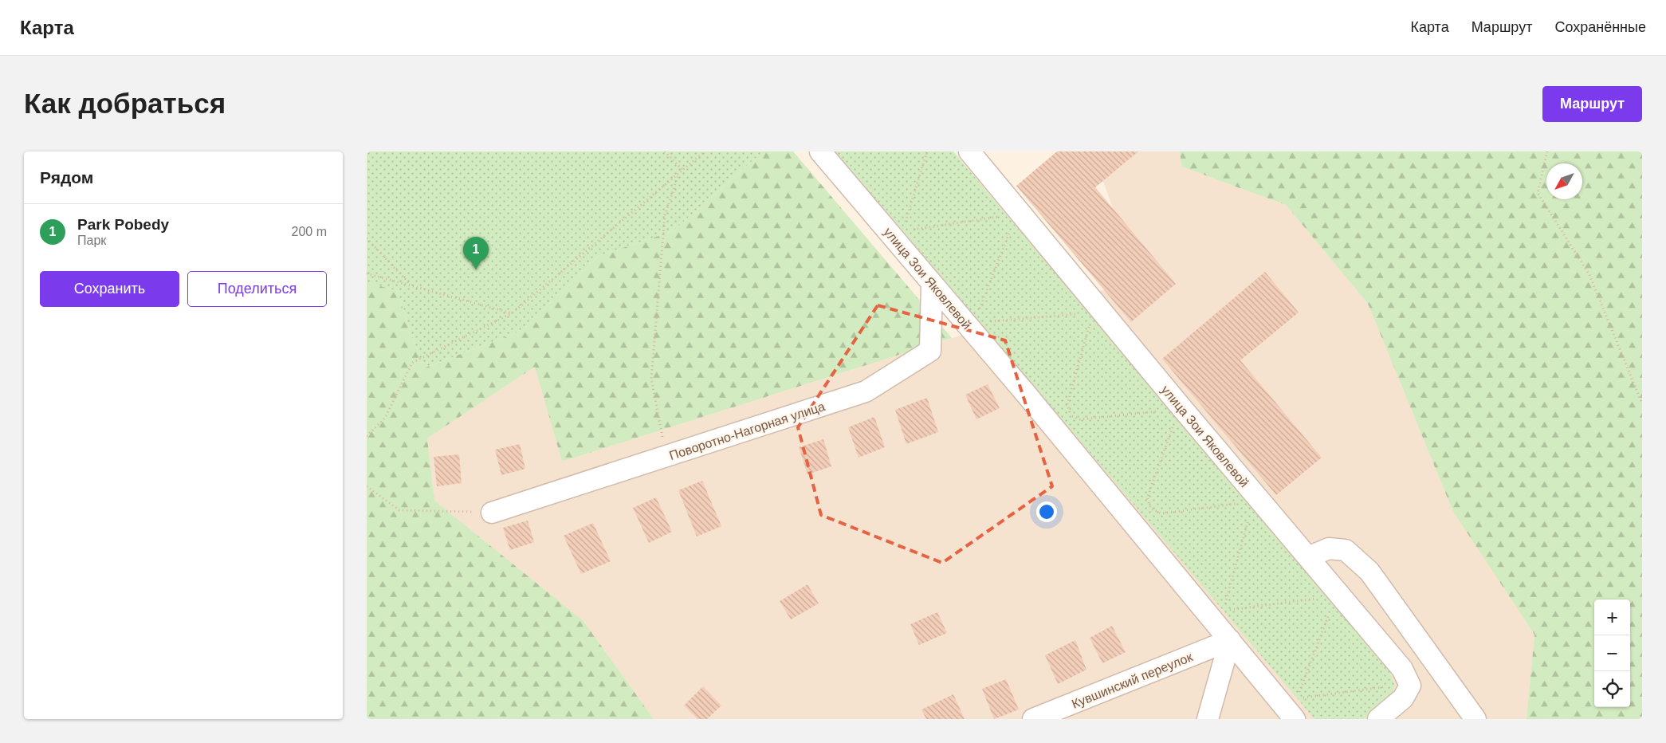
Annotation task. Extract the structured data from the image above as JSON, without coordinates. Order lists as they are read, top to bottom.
{
  "streets": {
    "street": ["улица Зои Яковлевой", "Поворотно-Нагорная улица", "Кувшинский переулок"]
  },
  "crossings": [
    ["улица Зои Яковлевой", "Поворотно-Нагорная улица"],
    ["улица Зои Яковлевой", "Кувшинский переулок"]
  ],
  "north": "bottom left",
  "page": {
    "header": "Карта",
    "nav": ["Карта", "Маршрут", "Сохранённые"],
    "buttons": [
      "Маршрут",
      ["Сохранить", "Поделиться"]
    ],
    "title": "Как добраться",
    "heading": "Рядом",
    "list": [
      {
        "mark": "1",
        "name": "Park Pobedy",
        "note": "Парк",
        "value": "200 m"
      }
    ],
    "pins": "1",
    "map_buttons": ["+", "−"]
  }
}
